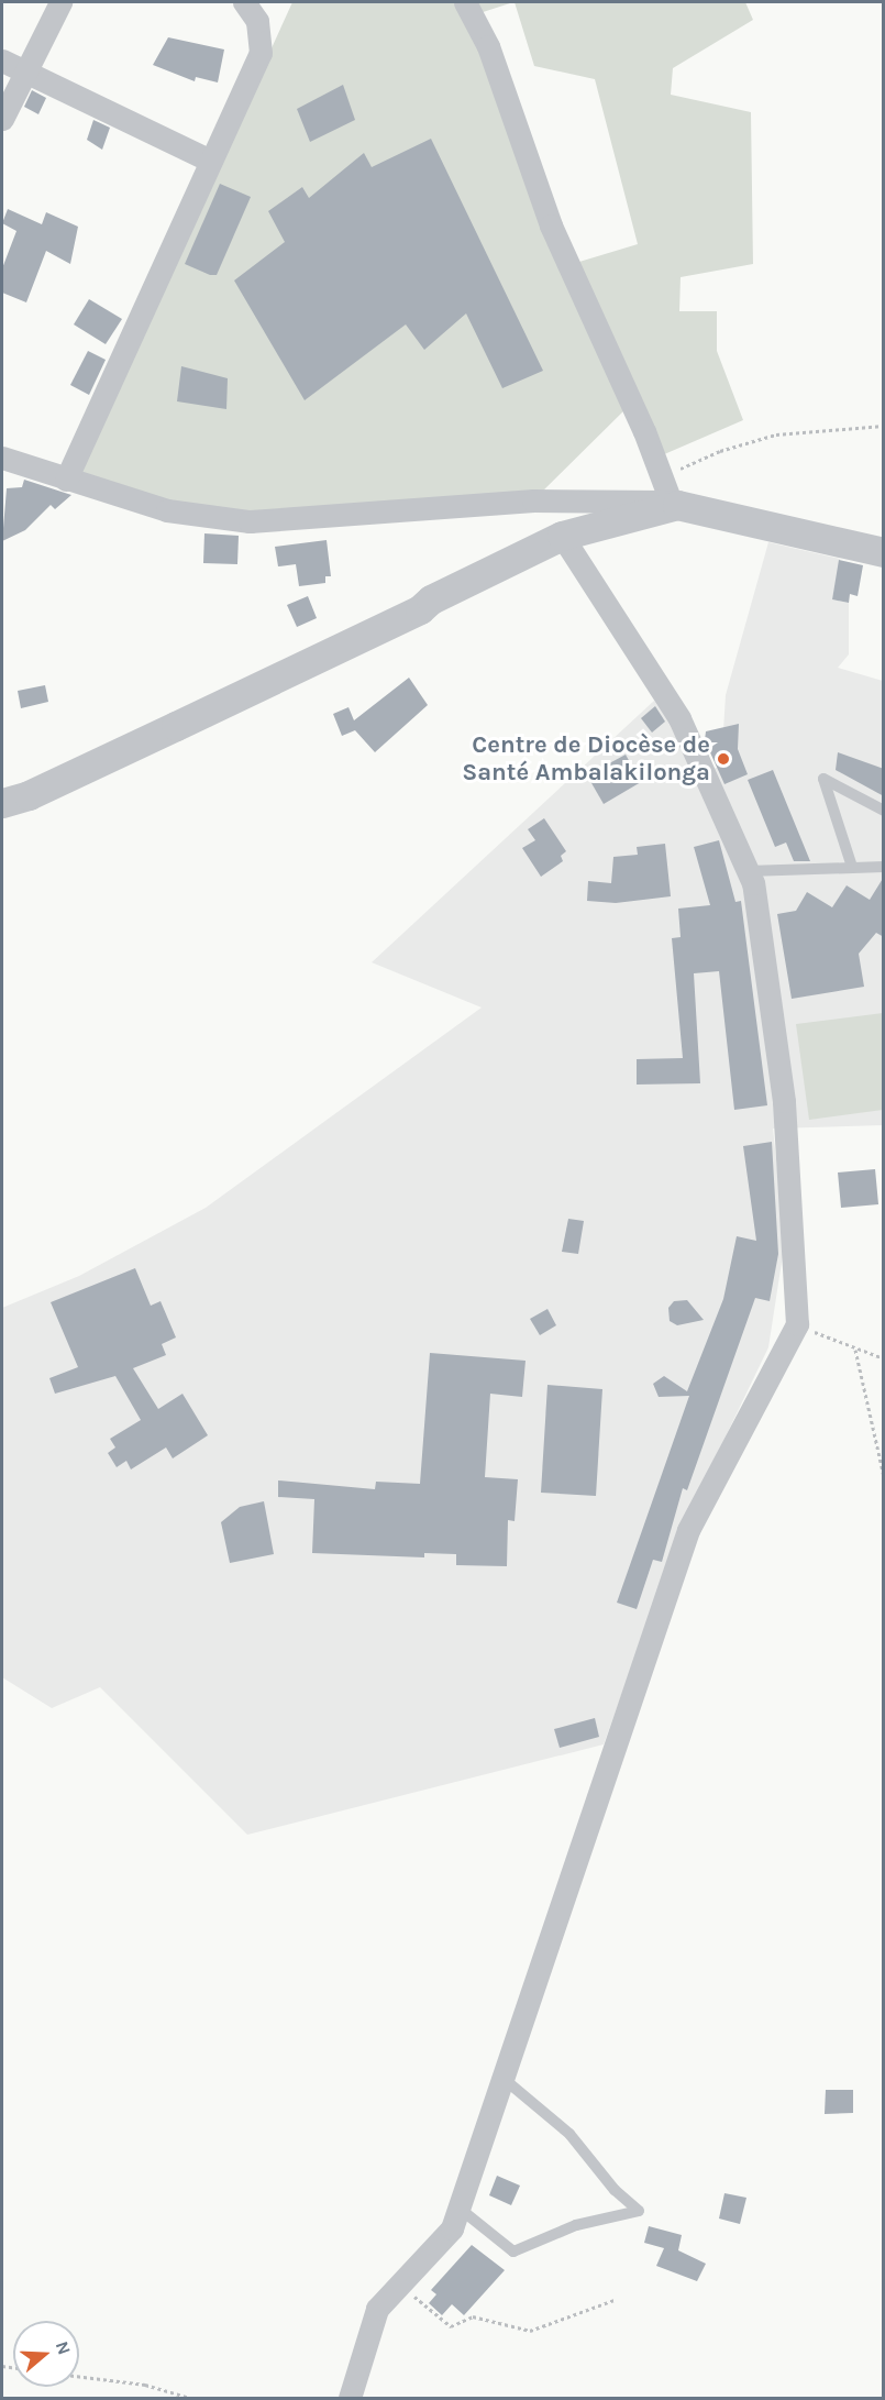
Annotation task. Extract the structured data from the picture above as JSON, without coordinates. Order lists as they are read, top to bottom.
{
  "places": ["Centre de Diocèse de Santé Ambalakilonga"],
  "north": "right"
}
